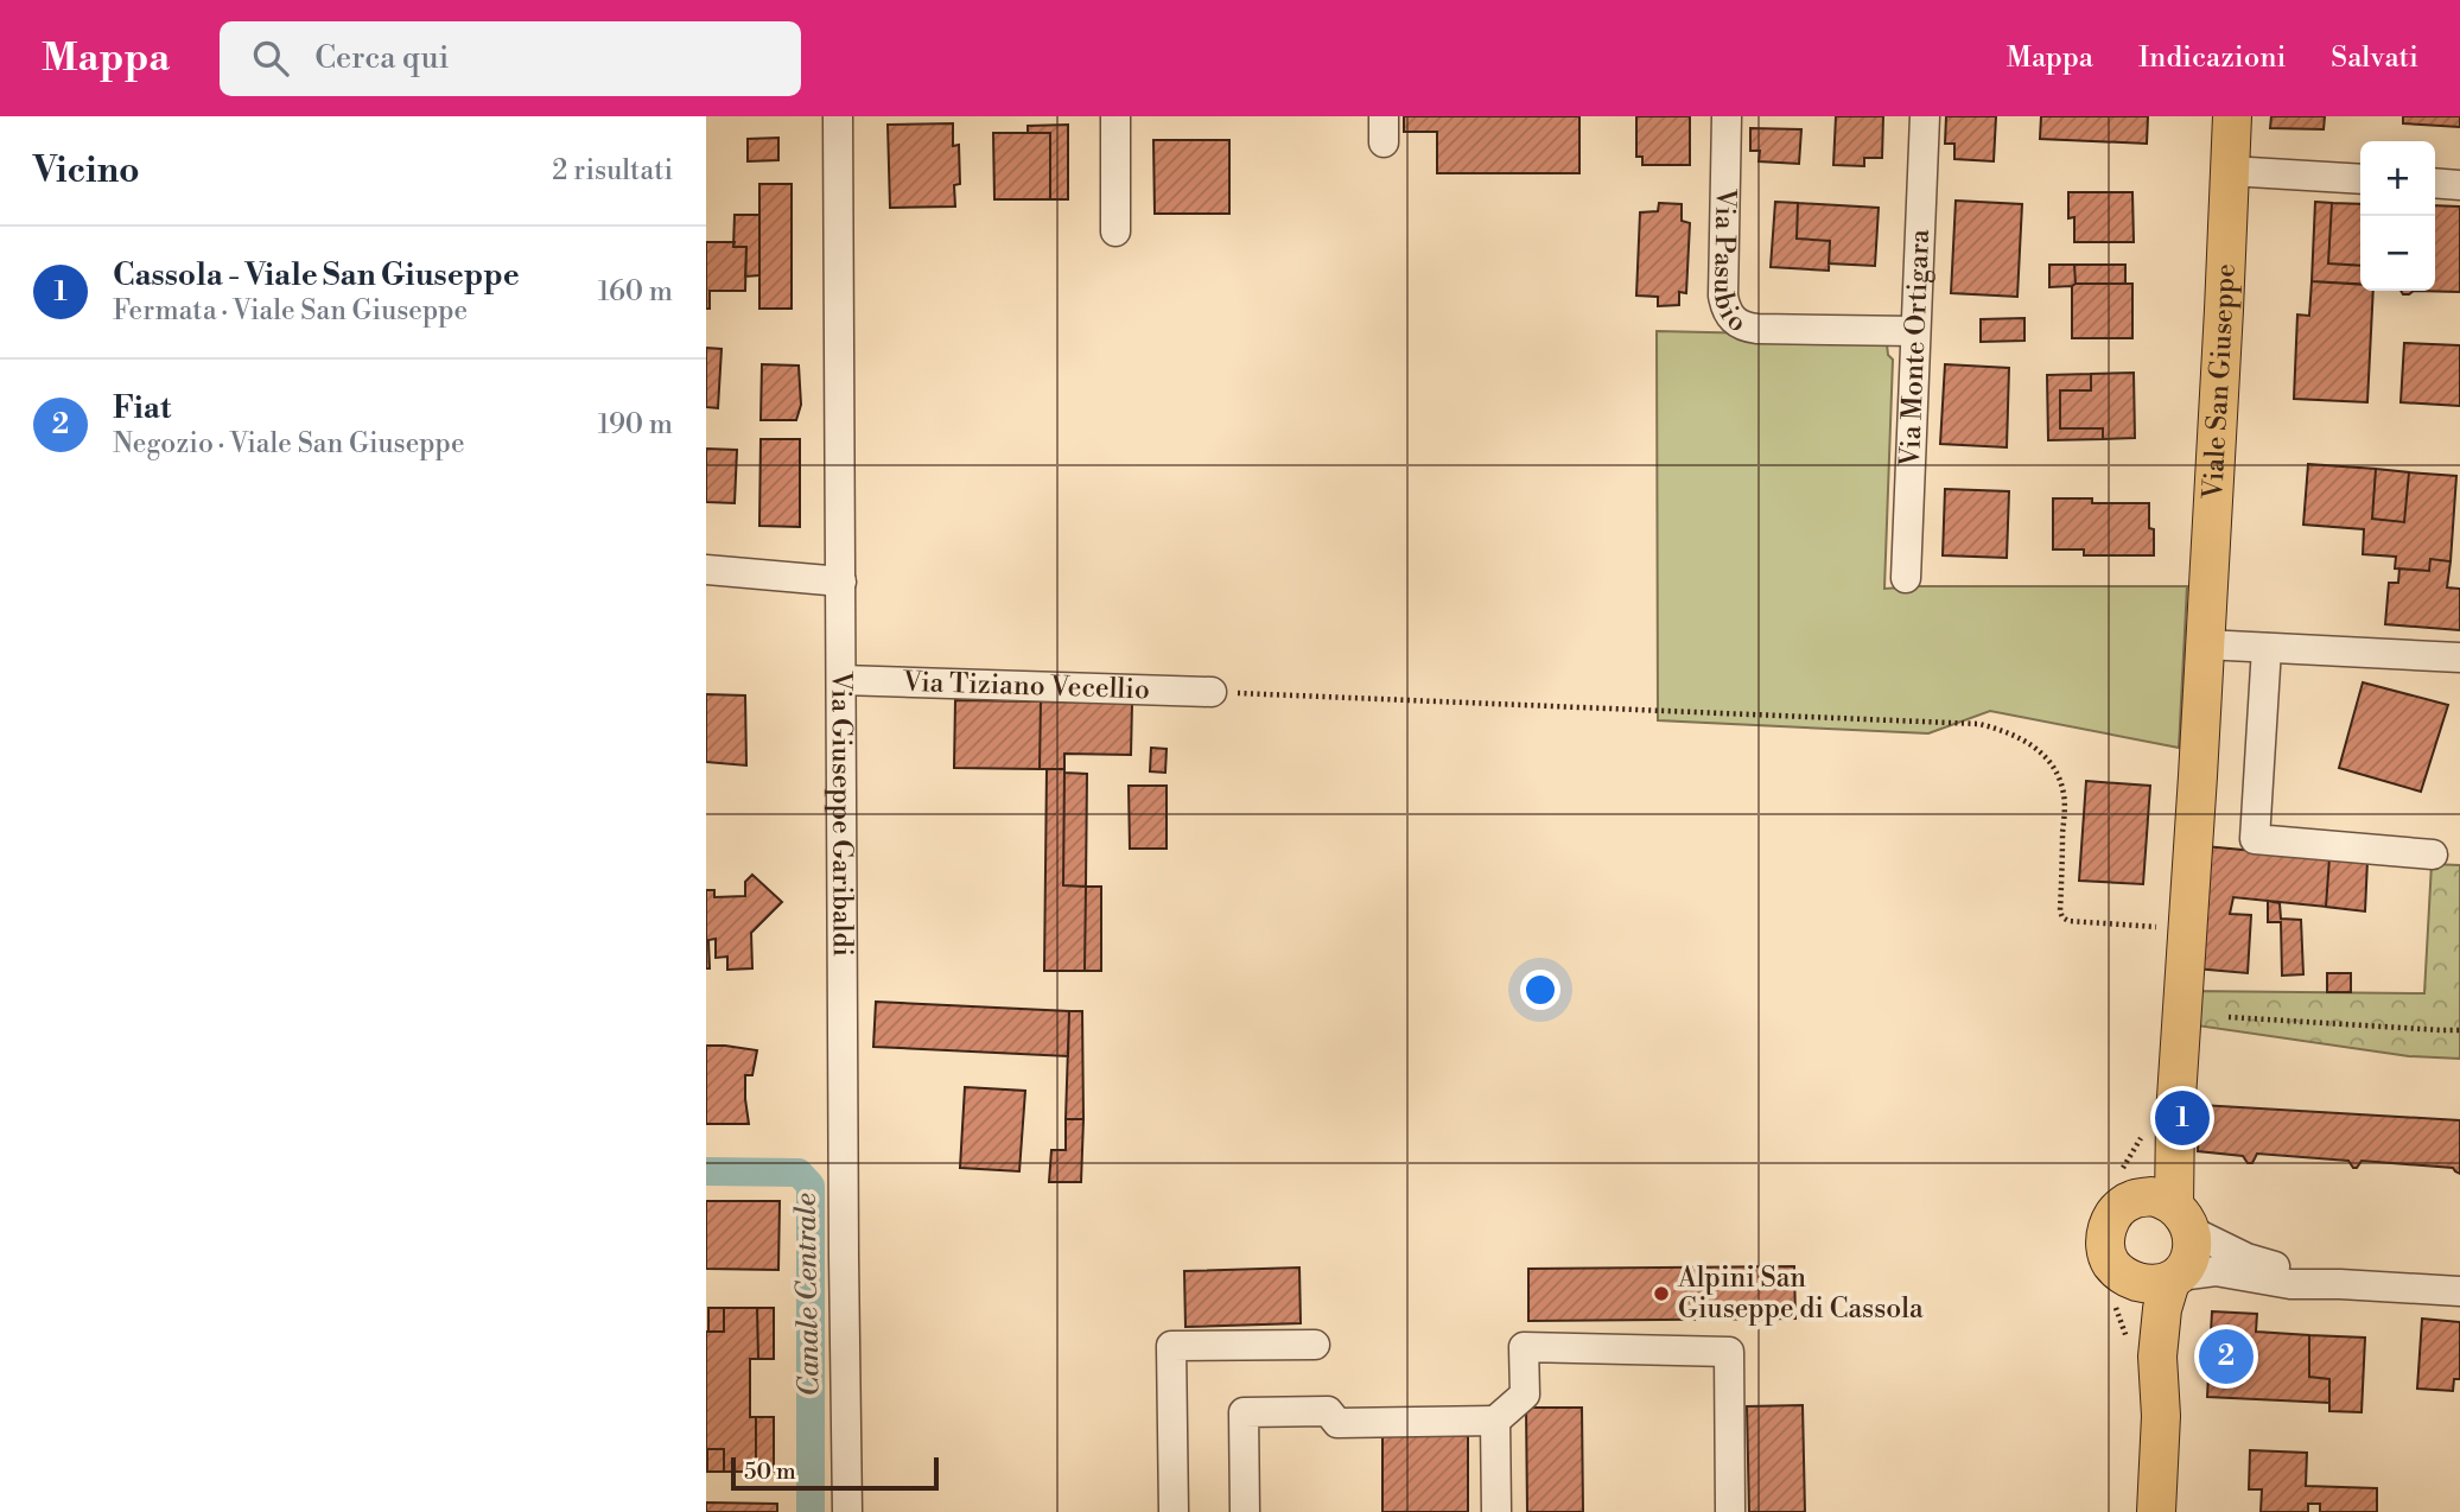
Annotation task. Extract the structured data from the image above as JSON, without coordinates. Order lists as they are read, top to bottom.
{
  "streets": {
    "main road": ["Viale San Giuseppe"],
    "street": [
      "Via Pasubio",
      "Via Monte Ortigara",
      "Via Tiziano Vecellio",
      "Via Giuseppe Garibaldi"
    ]
  },
  "crossings": [
    ["Via Pasubio", "Via Monte Ortigara"],
    ["Via Tiziano Vecellio", "Via Giuseppe Garibaldi"]
  ],
  "water": ["Canale Centrale"],
  "places": ["Alpini San Giuseppe di Cassola"],
  "scale_bar": "50 m",
  "page": {
    "header": "Mappa",
    "search": "Cerca qui",
    "nav": ["Mappa", "Indicazioni", "Salvati"],
    "heading": ["Vicino", "2 risultati"],
    "map_buttons": ["+", "−"],
    "list": [
      {
        "mark": "1",
        "name": "Cassola - Viale San Giuseppe",
        "note": "Fermata · Viale San Giuseppe",
        "value": "160 m"
      },
      {
        "mark": "2",
        "name": "Fiat",
        "note": "Negozio · Viale San Giuseppe",
        "value": "190 m"
      }
    ],
    "pins": ["1", "2"],
    "scale": "50 m"
  }
}
